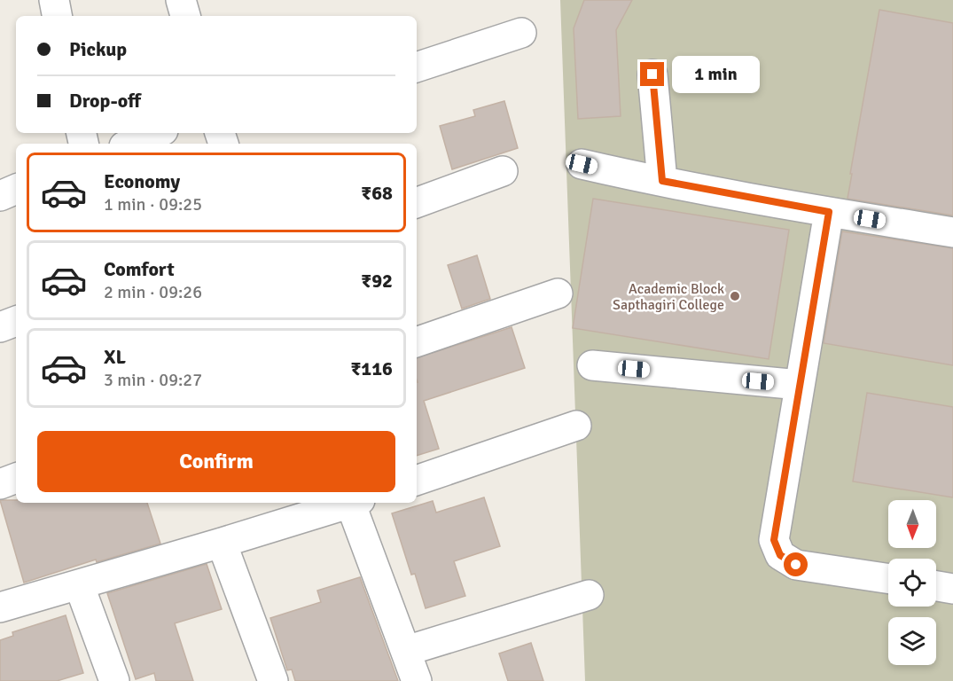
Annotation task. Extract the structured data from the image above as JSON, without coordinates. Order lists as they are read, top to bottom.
{
  "places": ["Academic Block Sapthagiri College"],
  "north": "bottom",
  "page": {
    "banner": ["Pickup", "Drop-off"],
    "bubble": "1 min",
    "list": [
      {
        "name": "Economy",
        "note": "1 min · 09:25",
        "value": "₹68"
      },
      {
        "name": "Comfort",
        "note": "2 min · 09:26",
        "value": "₹92"
      },
      {
        "name": "XL",
        "note": "3 min · 09:27",
        "value": "₹116"
      }
    ],
    "buttons": "Confirm"
  }
}
